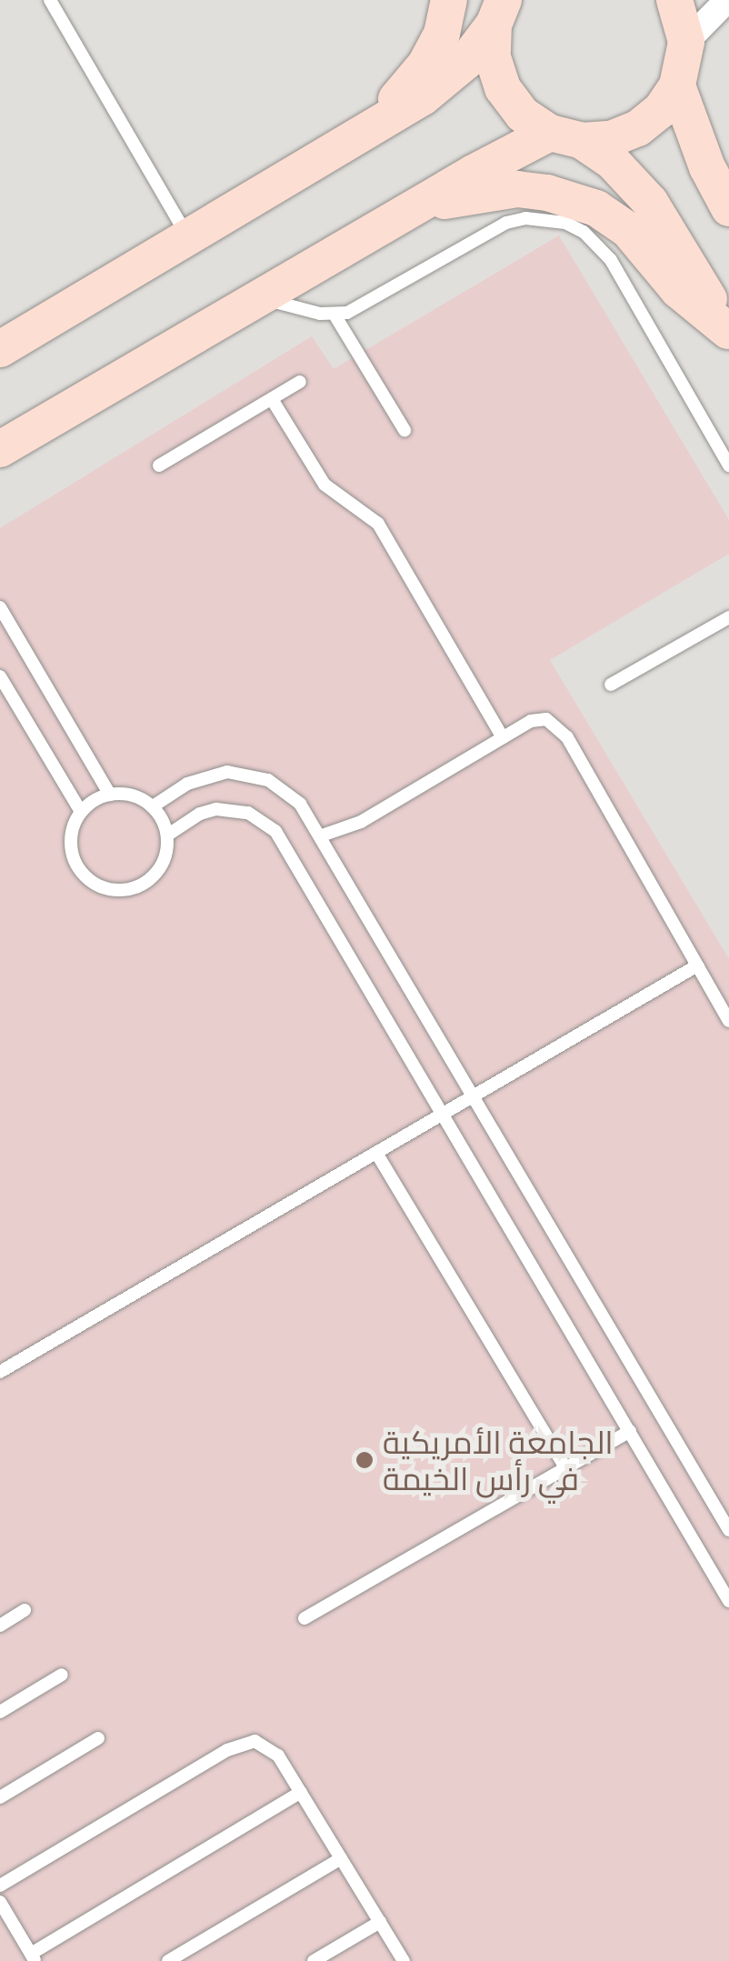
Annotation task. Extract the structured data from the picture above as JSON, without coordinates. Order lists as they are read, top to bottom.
{
  "places": ["الجامعة الأمريكية في رأس الخيمة"]
}
